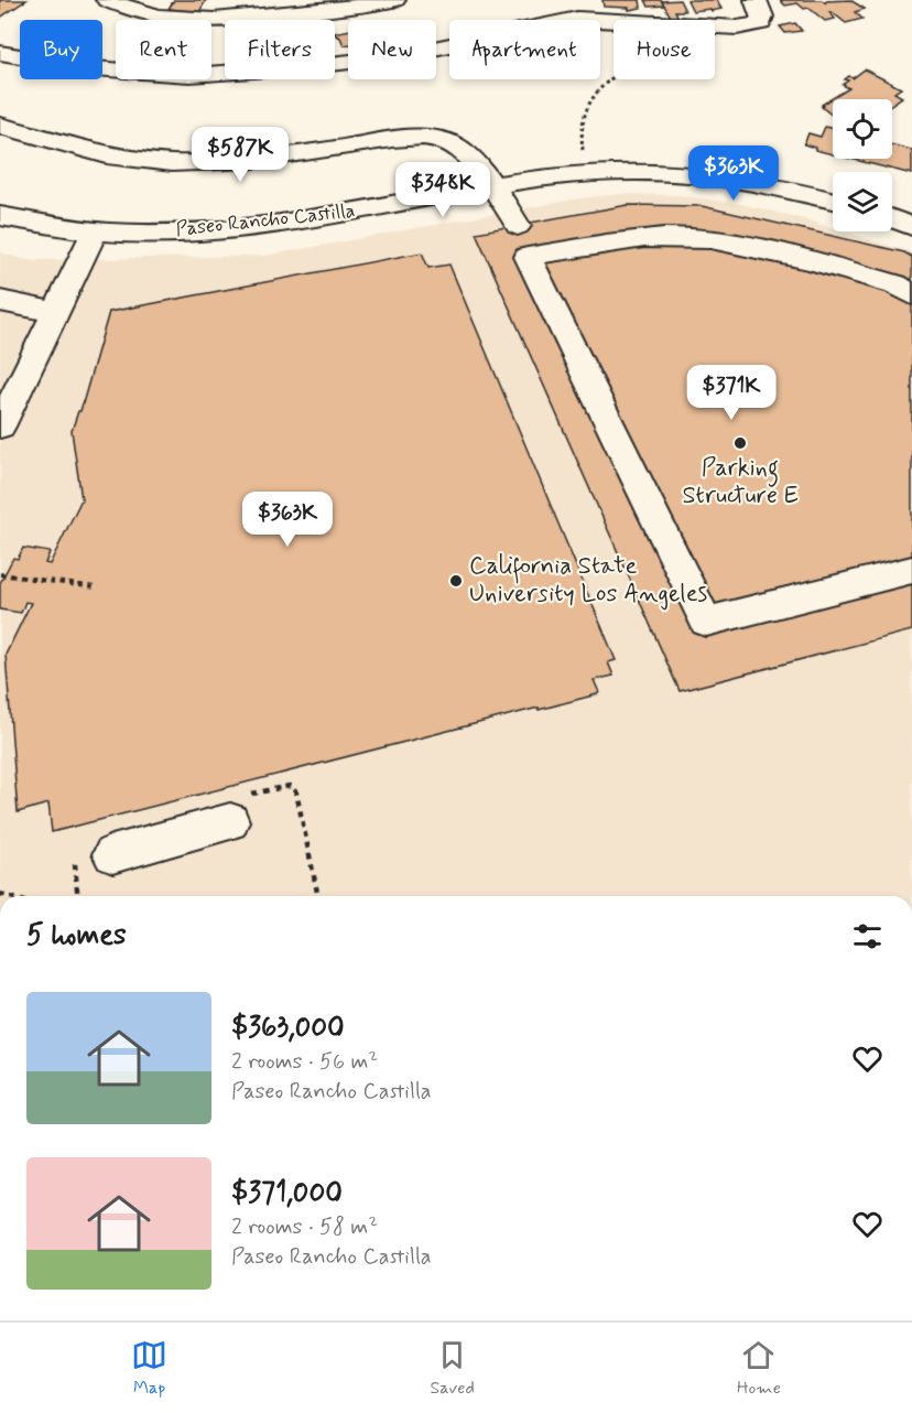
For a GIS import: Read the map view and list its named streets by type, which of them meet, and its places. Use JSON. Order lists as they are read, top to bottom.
{
  "streets": {
    "street": ["Paseo Rancho Castilla"]
  },
  "places": ["Parking Structure E", "California State University Los Angeles"],
  "page": {
    "chip": [
      "Buy",
      "Rent",
      "Filters",
      "New",
      "Apartment",
      "House"
    ],
    "price": [
      "$587K",
      "$363K",
      "$348K",
      "$371K",
      "$363K"
    ],
    "heading": "5 homes",
    "list": [
      {
        "name": "$363,000",
        "note": "2 rooms · 56 m² · Paseo Rancho Castilla"
      },
      {
        "name": "$371,000",
        "note": "2 rooms · 58 m² · Paseo Rancho Castilla"
      }
    ],
    "tabs": ["Map", "Saved", "Home"]
  }
}
